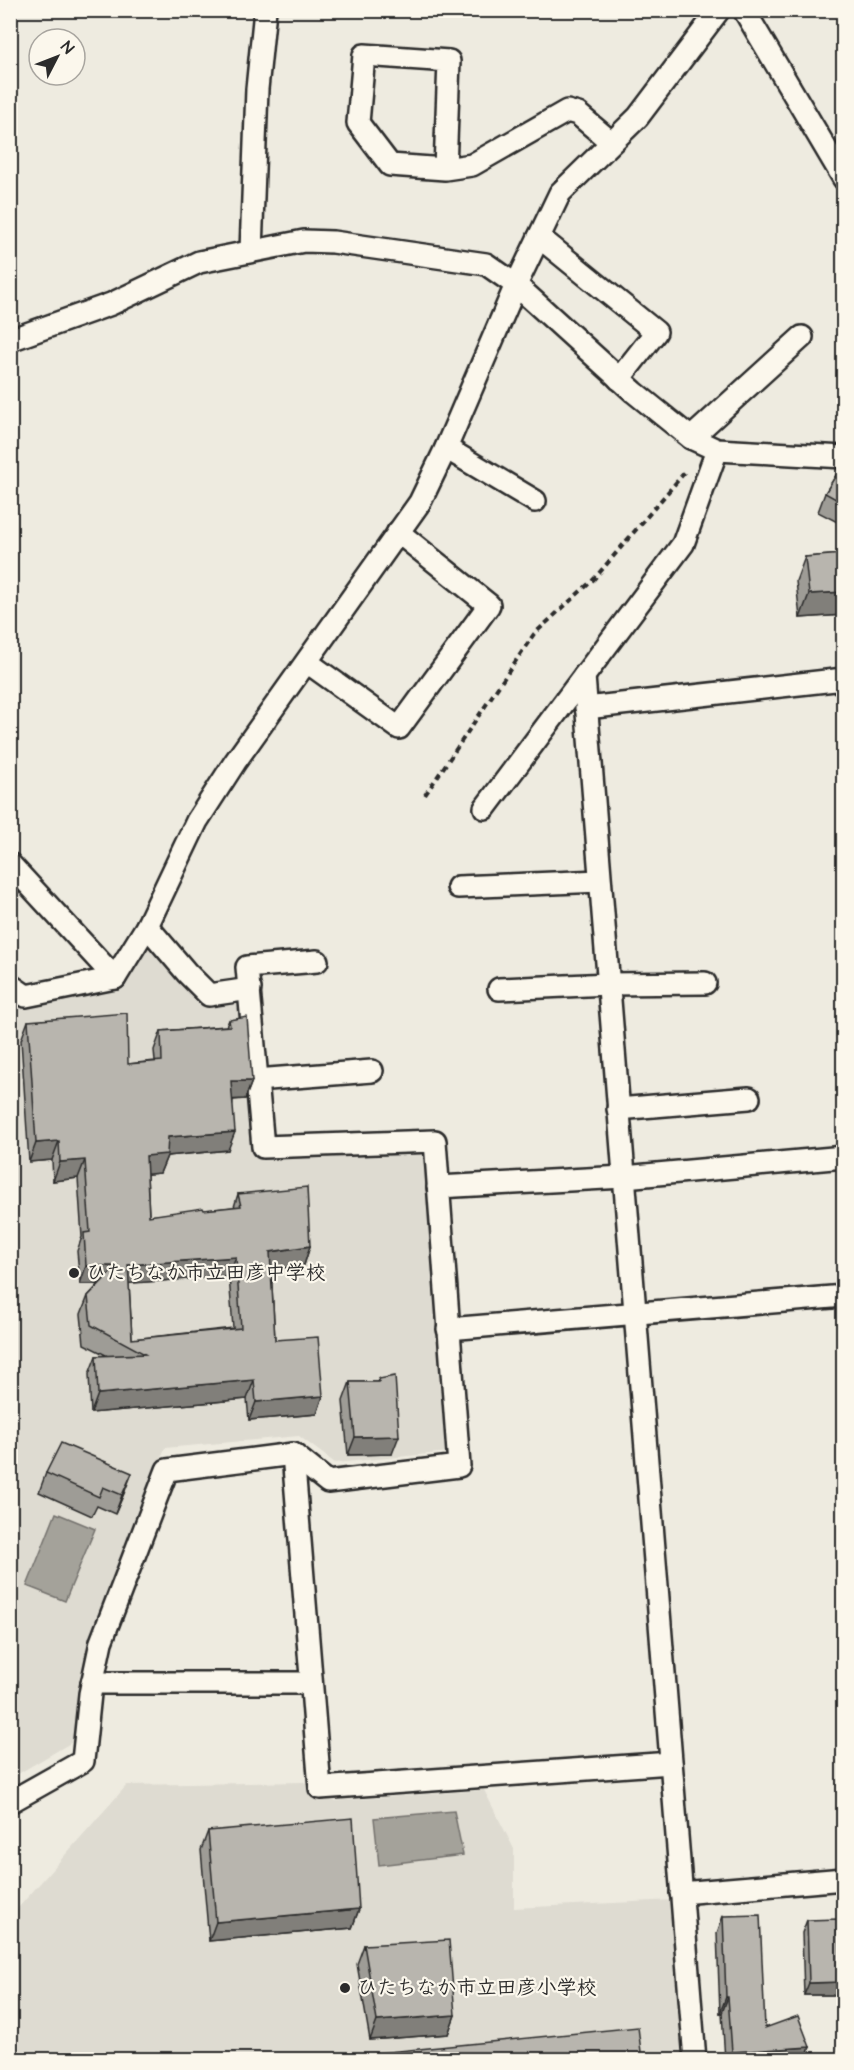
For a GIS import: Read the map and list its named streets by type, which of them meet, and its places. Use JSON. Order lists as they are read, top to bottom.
{
  "places": ["ひたちなか市立田彦中学校", "ひたちなか市立田彦小学校"],
  "north": "top right"
}
